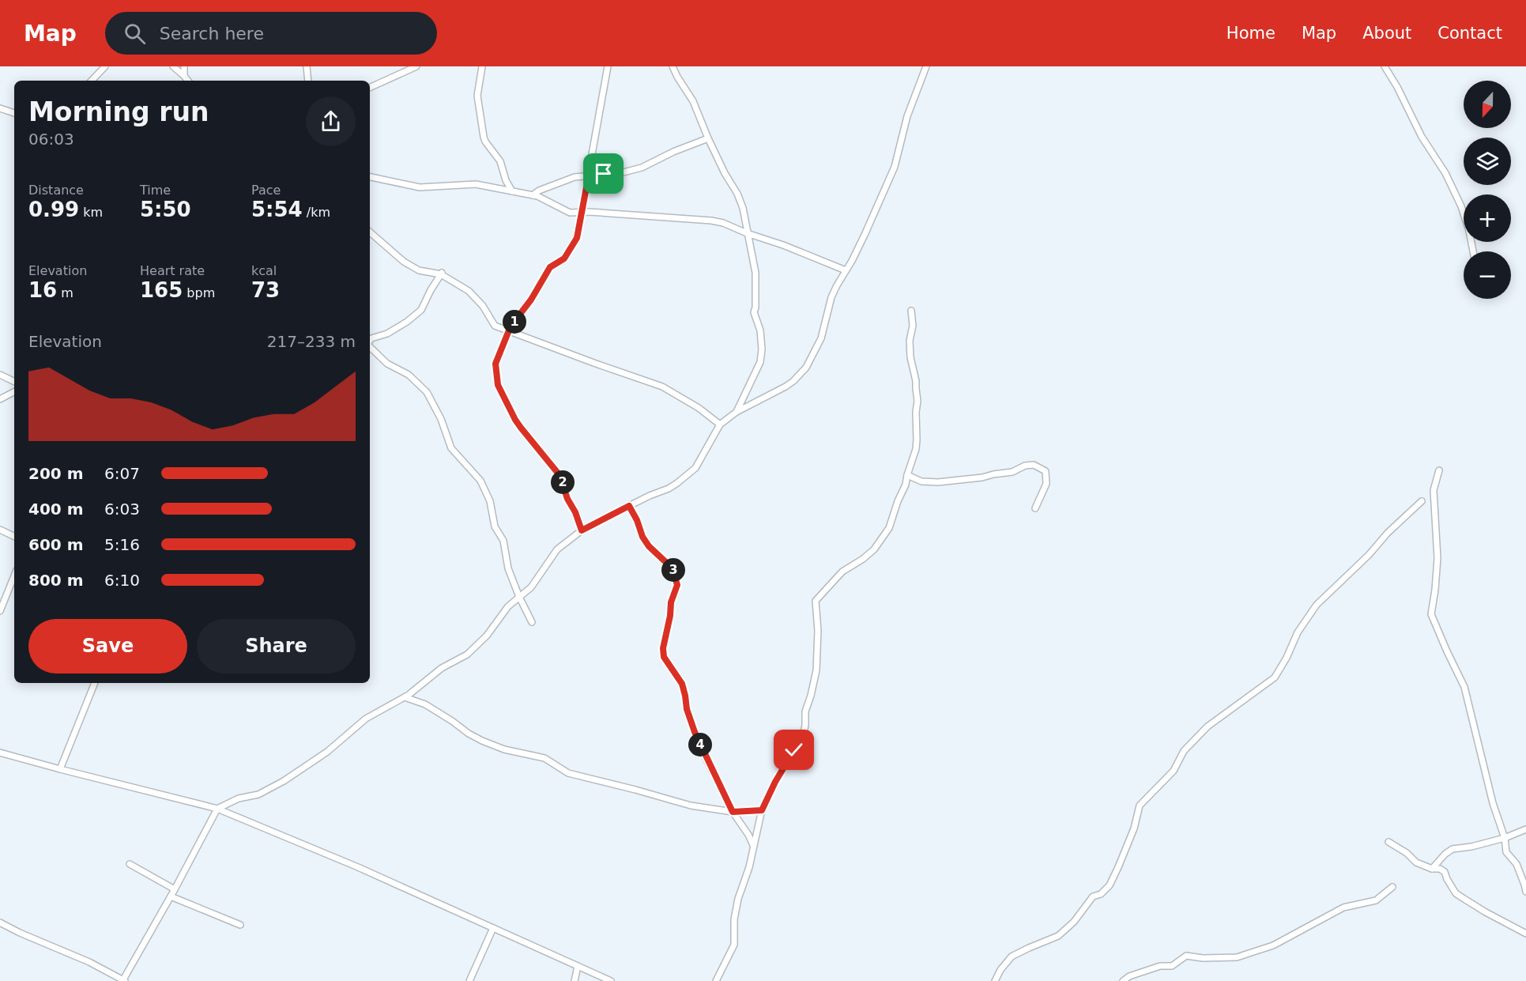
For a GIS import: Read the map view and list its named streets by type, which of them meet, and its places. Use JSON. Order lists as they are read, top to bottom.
{
  "north": "bottom",
  "page": {
    "header": "Map",
    "search": "Search here",
    "nav": [
      "Home",
      "Map",
      "About",
      "Contact"
    ],
    "map_buttons": ["+", "−"],
    "heading": ["Morning run", "06:03"],
    "stats": [
      ["Distance", "0.99 km"],
      ["Time", "5:50"],
      ["Pace", "5:54 /km"],
      ["Elevation", "16 m"],
      ["Heart rate", "165 bpm"],
      ["kcal", "73"]
    ],
    "pins": [
      "1",
      "2",
      "3",
      "4"
    ],
    "chart": ["Elevation", "217–233 m"],
    "list": [
      {
        "name": "200 m",
        "note": "6:07"
      },
      {
        "name": "400 m",
        "note": "6:03"
      },
      {
        "name": "600 m",
        "note": "5:16"
      },
      {
        "name": "800 m",
        "note": "6:10"
      }
    ],
    "buttons": ["Save", "Share"]
  }
}
